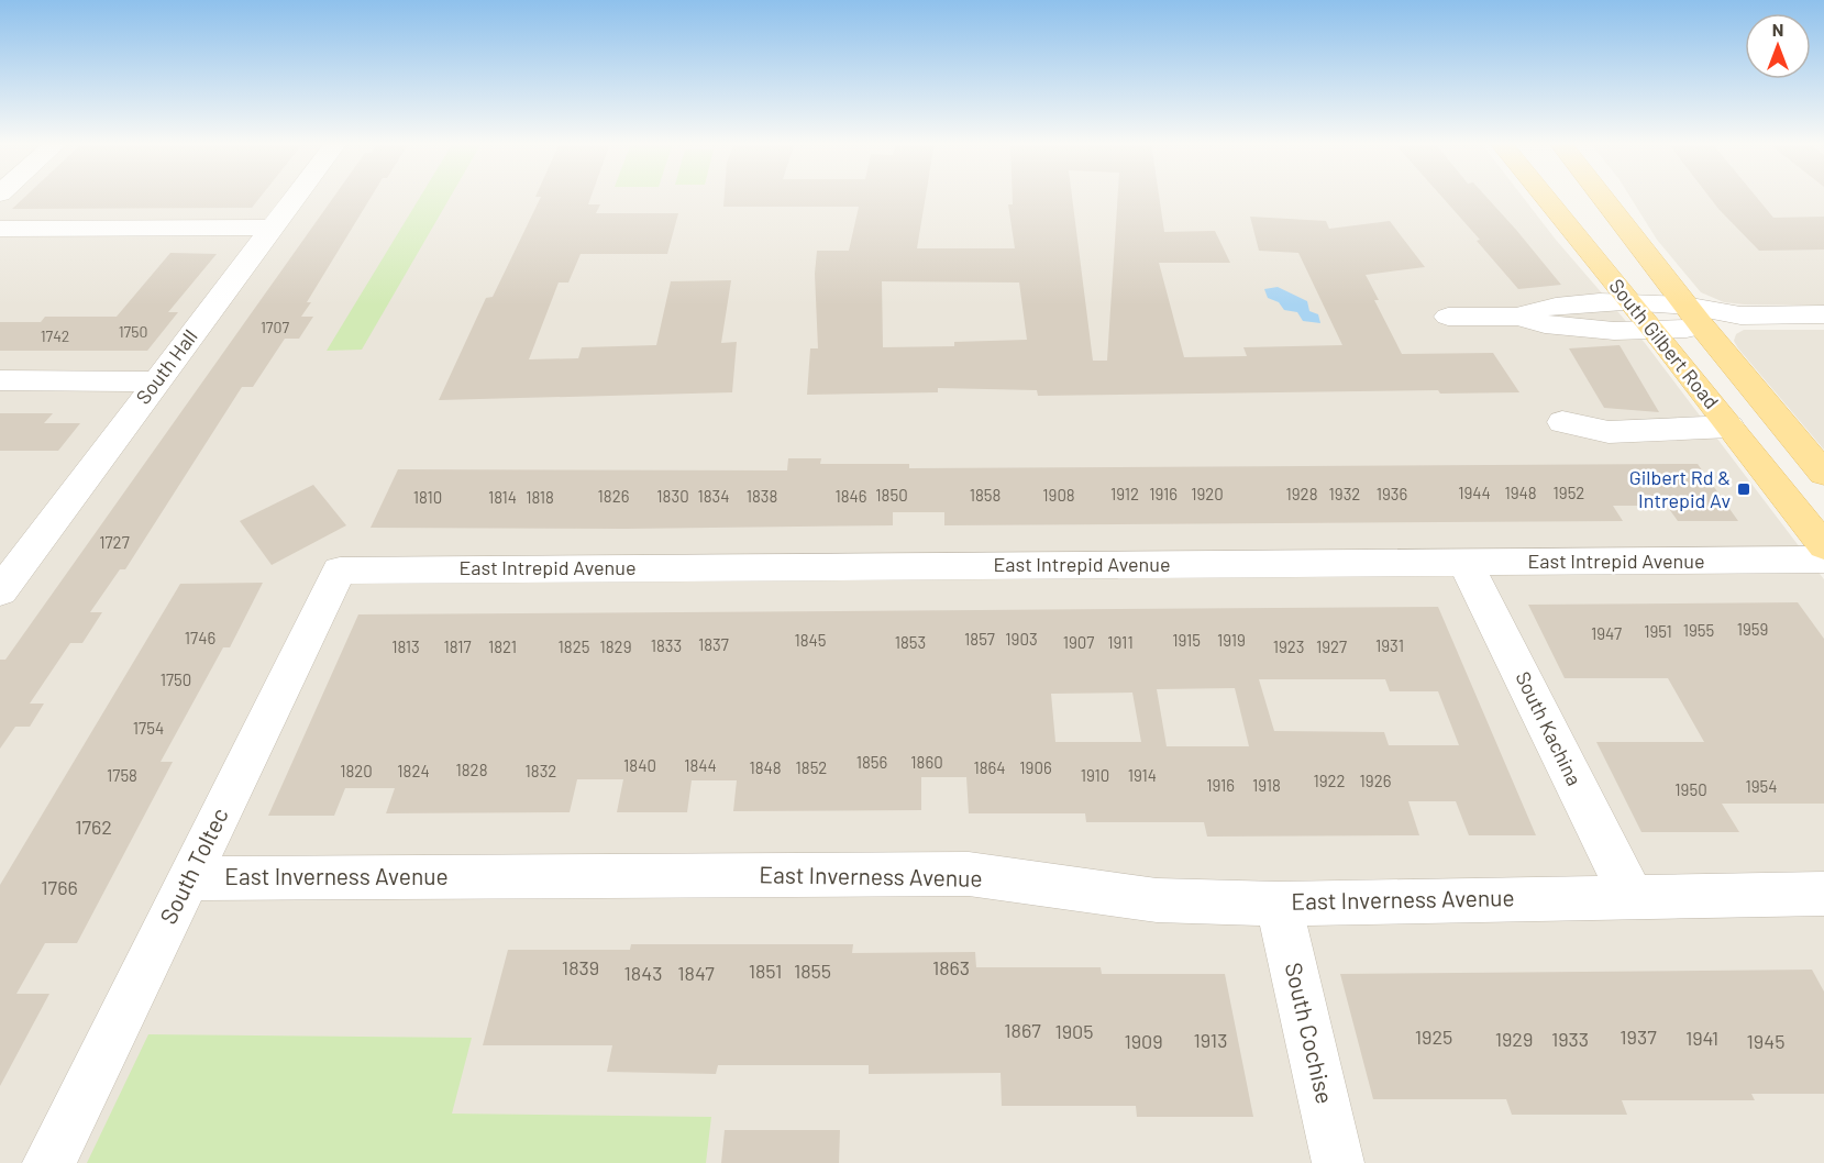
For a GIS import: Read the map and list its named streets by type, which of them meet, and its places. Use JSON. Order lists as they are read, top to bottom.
{
  "streets": {
    "main road": ["South Gilbert Road"],
    "street": [
      "South Hall",
      "East Intrepid Avenue",
      "South Kachina",
      "South Toltec",
      "East Inverness Avenue",
      "South Cochise"
    ]
  },
  "crossings": [
    ["East Intrepid Avenue", "South Kachina"],
    ["East Intrepid Avenue", "South Toltec"],
    ["South Kachina", "East Inverness Avenue"],
    ["South Toltec", "East Inverness Avenue"],
    ["East Inverness Avenue", "South Cochise"]
  ],
  "places": {
    "transit": ["Gilbert Rd & Intrepid Av"]
  },
  "house_numbers": [
    "1707",
    "1750",
    "1742",
    "1944",
    "1948",
    "1952",
    "1912",
    "1916",
    "1920",
    "1928",
    "1932",
    "1936",
    "1850",
    "1858",
    "1908",
    "1826",
    "1830",
    "1834",
    "1838",
    "1846",
    "1810",
    "1814",
    "1818",
    "1727",
    "1959",
    "1955",
    "1951",
    "1947",
    "1746",
    "1857",
    "1903",
    "1845",
    "1915",
    "1919",
    "1853",
    "1907",
    "1911",
    "1837",
    "1833",
    "1931",
    "1813",
    "1817",
    "1821",
    "1825",
    "1829",
    "1923",
    "1927",
    "1750",
    "1754",
    "1856",
    "1860",
    "1840",
    "1844",
    "1848",
    "1852",
    "1864",
    "1906",
    "1828",
    "1820",
    "1824",
    "1832",
    "1758",
    "1910",
    "1914",
    "1922",
    "1926",
    "1916",
    "1918",
    "1954",
    "1950",
    "1762",
    "1766",
    "1839",
    "1863",
    "1851",
    "1855",
    "1843",
    "1847",
    "1867",
    "1905",
    "1925",
    "1937",
    "1941",
    "1929",
    "1933",
    "1913",
    "1909",
    "1945"
  ],
  "north": "top"
}
